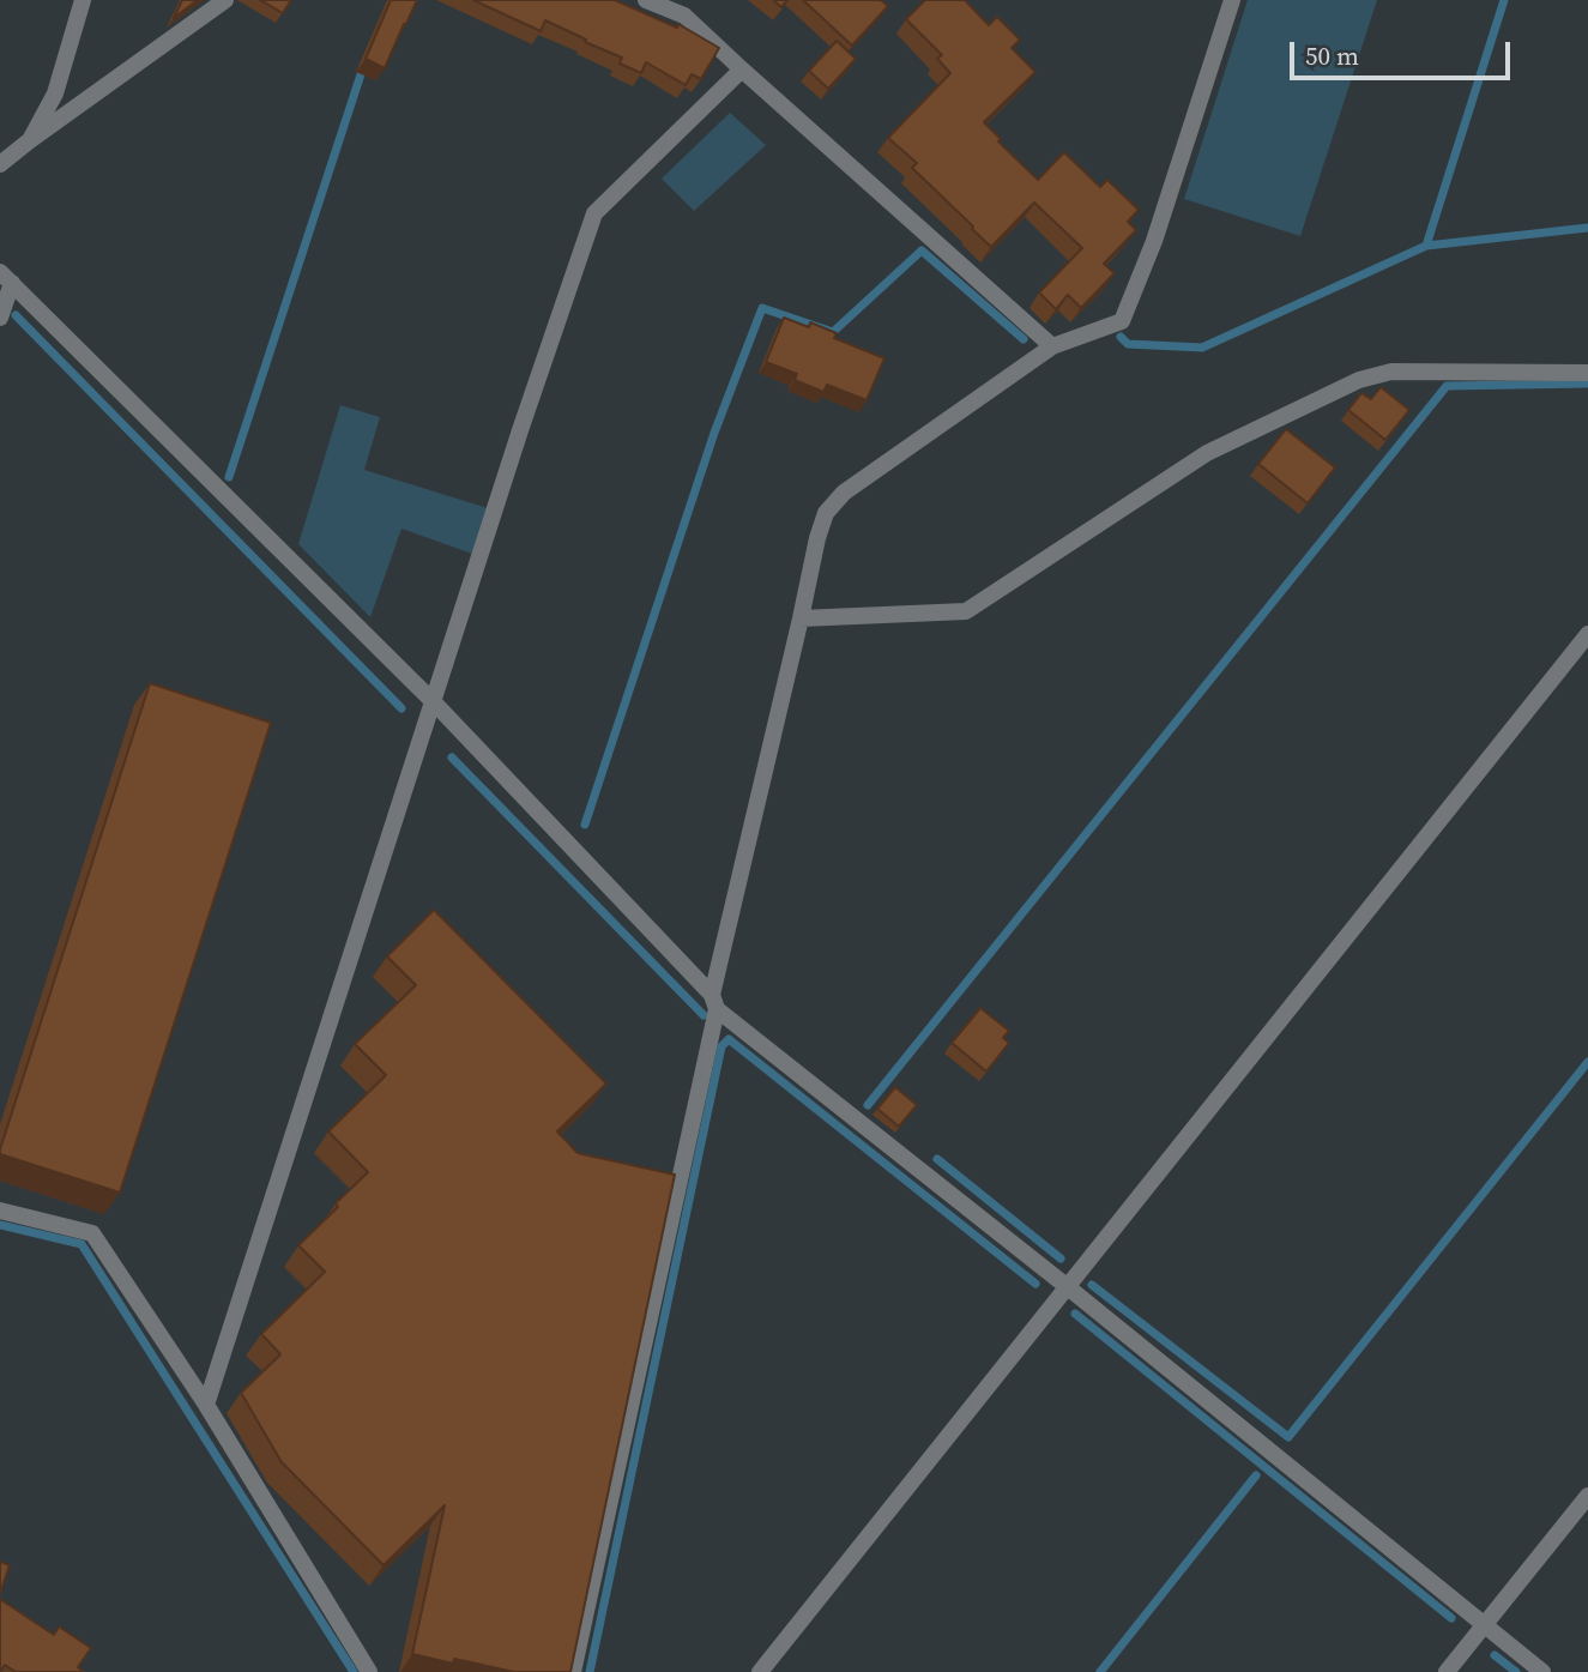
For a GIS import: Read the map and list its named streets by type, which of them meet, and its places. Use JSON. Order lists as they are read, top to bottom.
{
  "scale_bar": "50 m"
}
